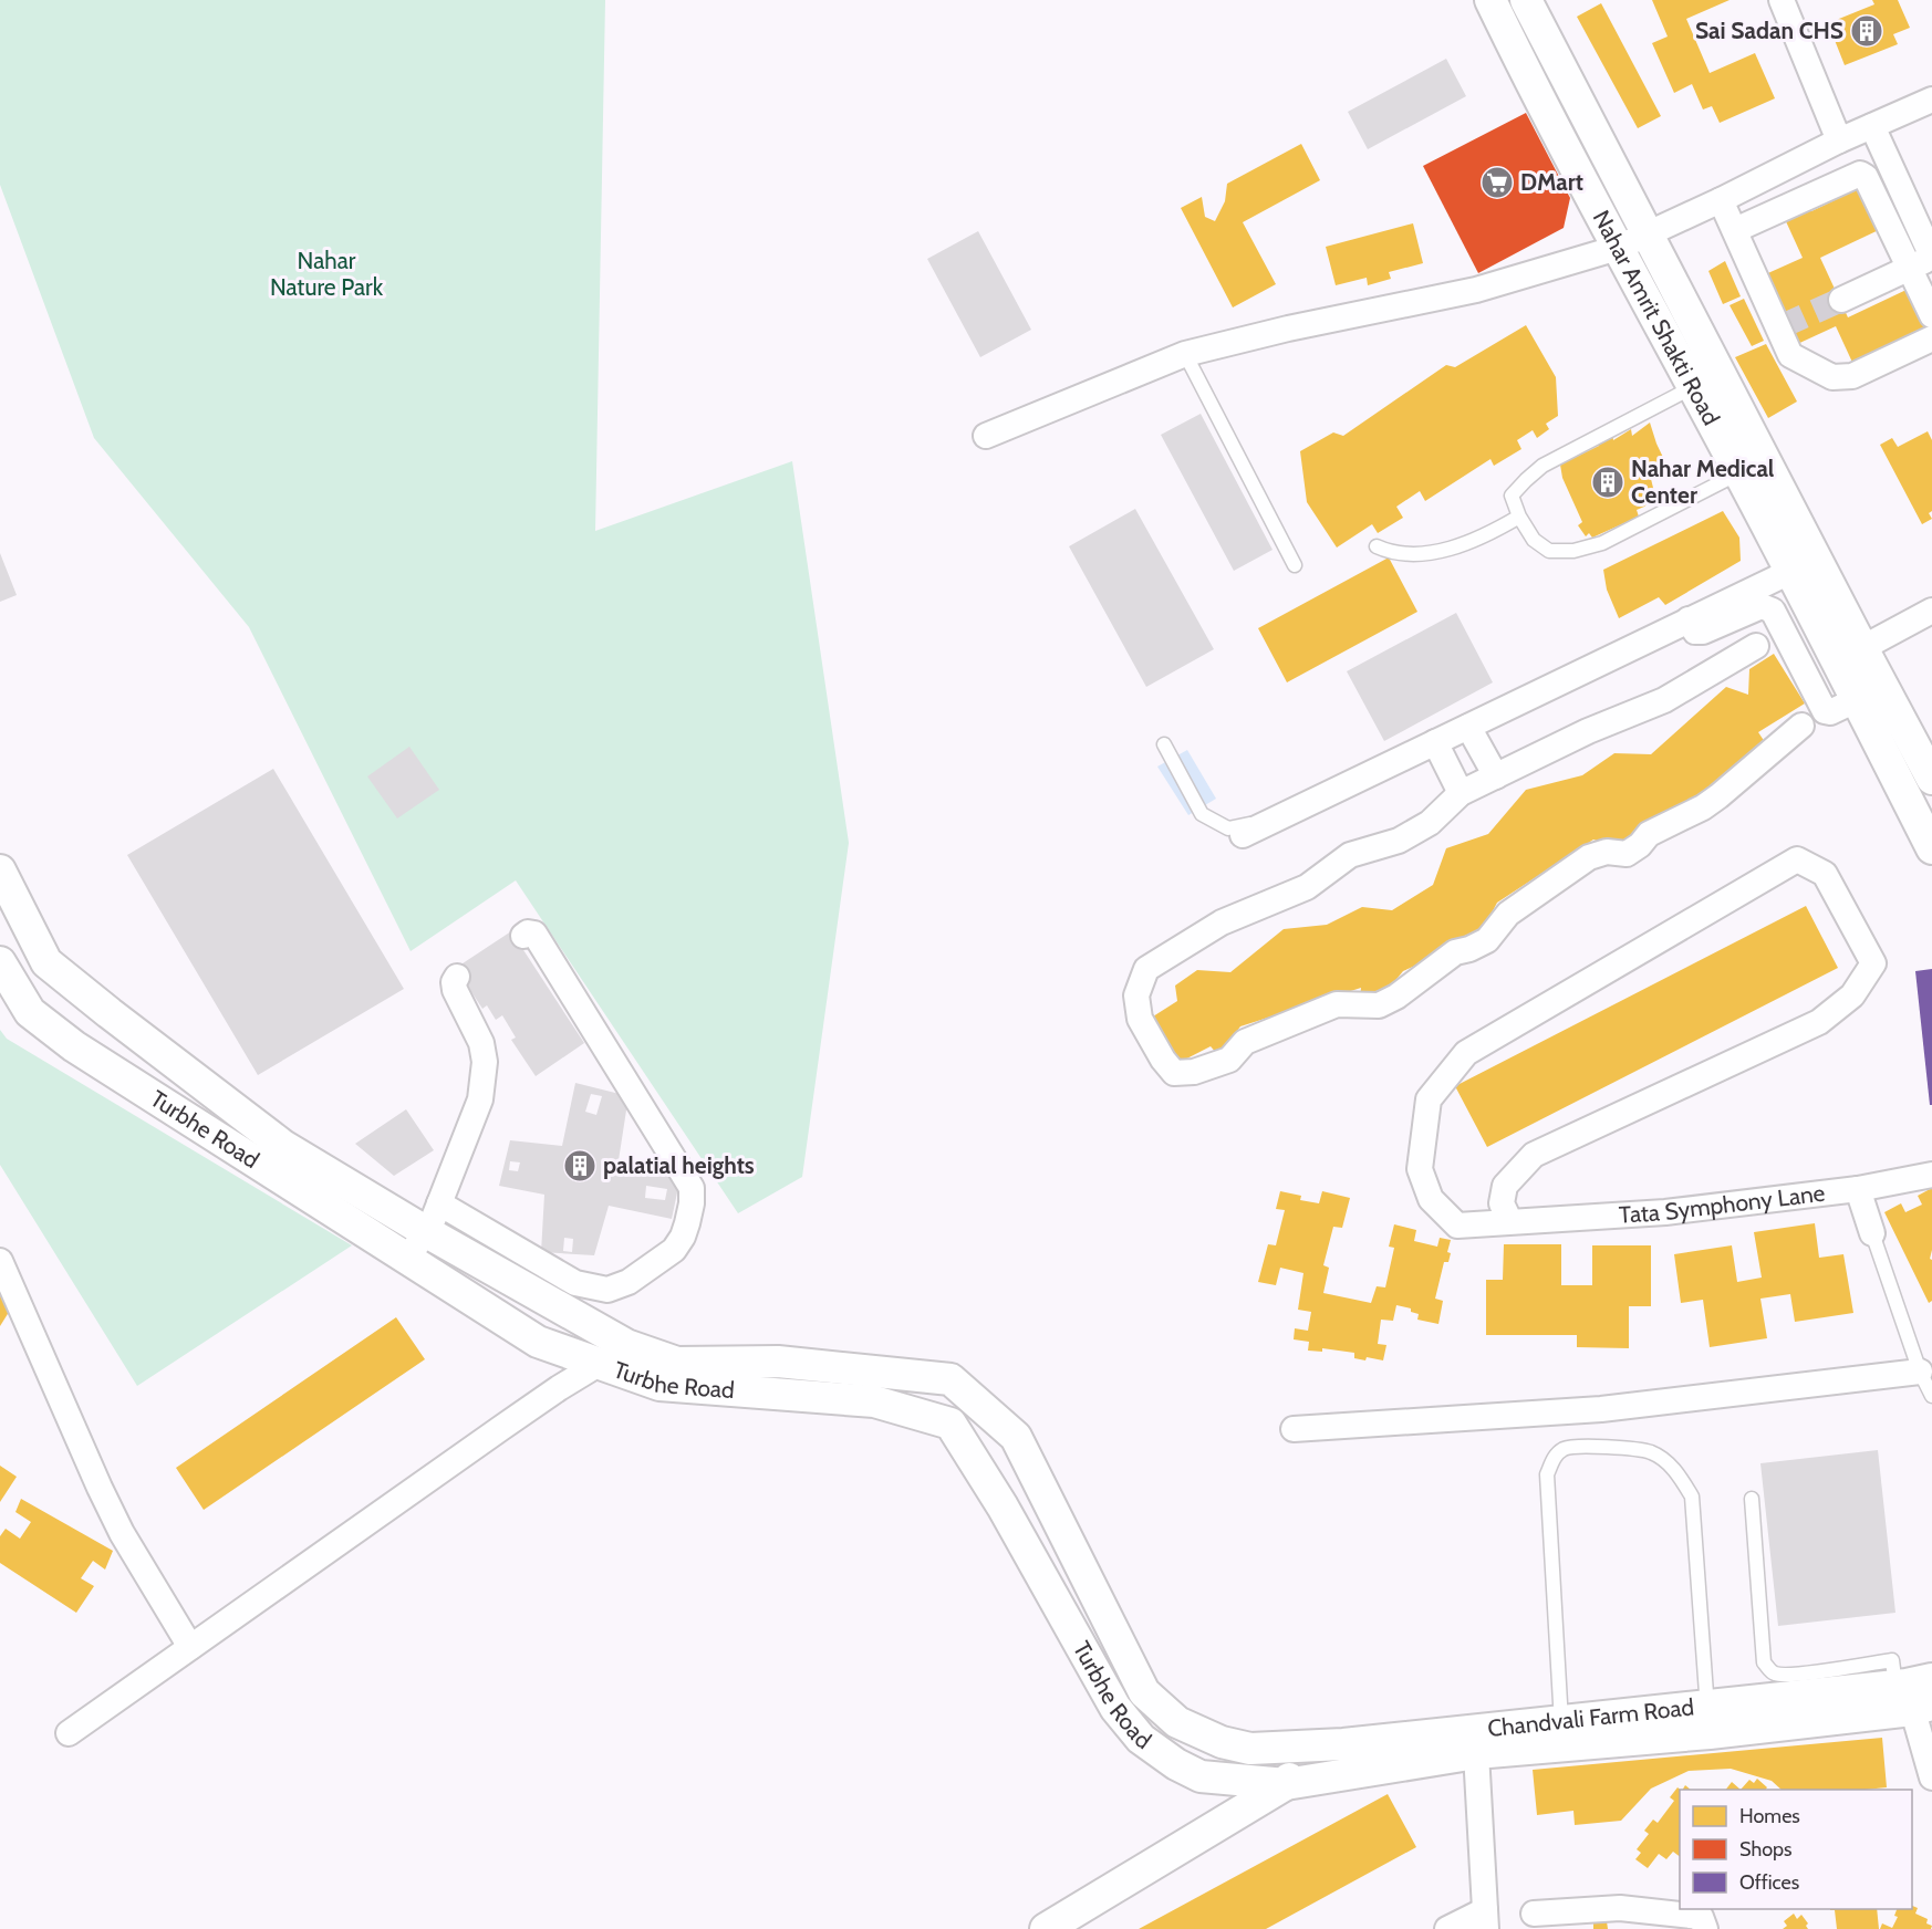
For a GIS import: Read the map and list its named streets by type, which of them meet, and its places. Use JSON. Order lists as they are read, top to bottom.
{
  "streets": {
    "street": [
      "Nahar Amrit Shakti Road",
      "Turbhe Road",
      "Tata Symphony Lane",
      "Chandvali Farm Road"
    ]
  },
  "crossings": [
    ["Turbhe Road", "Chandvali Farm Road"]
  ],
  "parks": ["Nahar Nature Park"],
  "places": {
    "building": ["Sai Sadan CHS", "Nahar Medical Center", "palatial heights"],
    "supermarket": ["DMart"]
  },
  "legend": ["Homes", "Shops", "Offices"]
}
